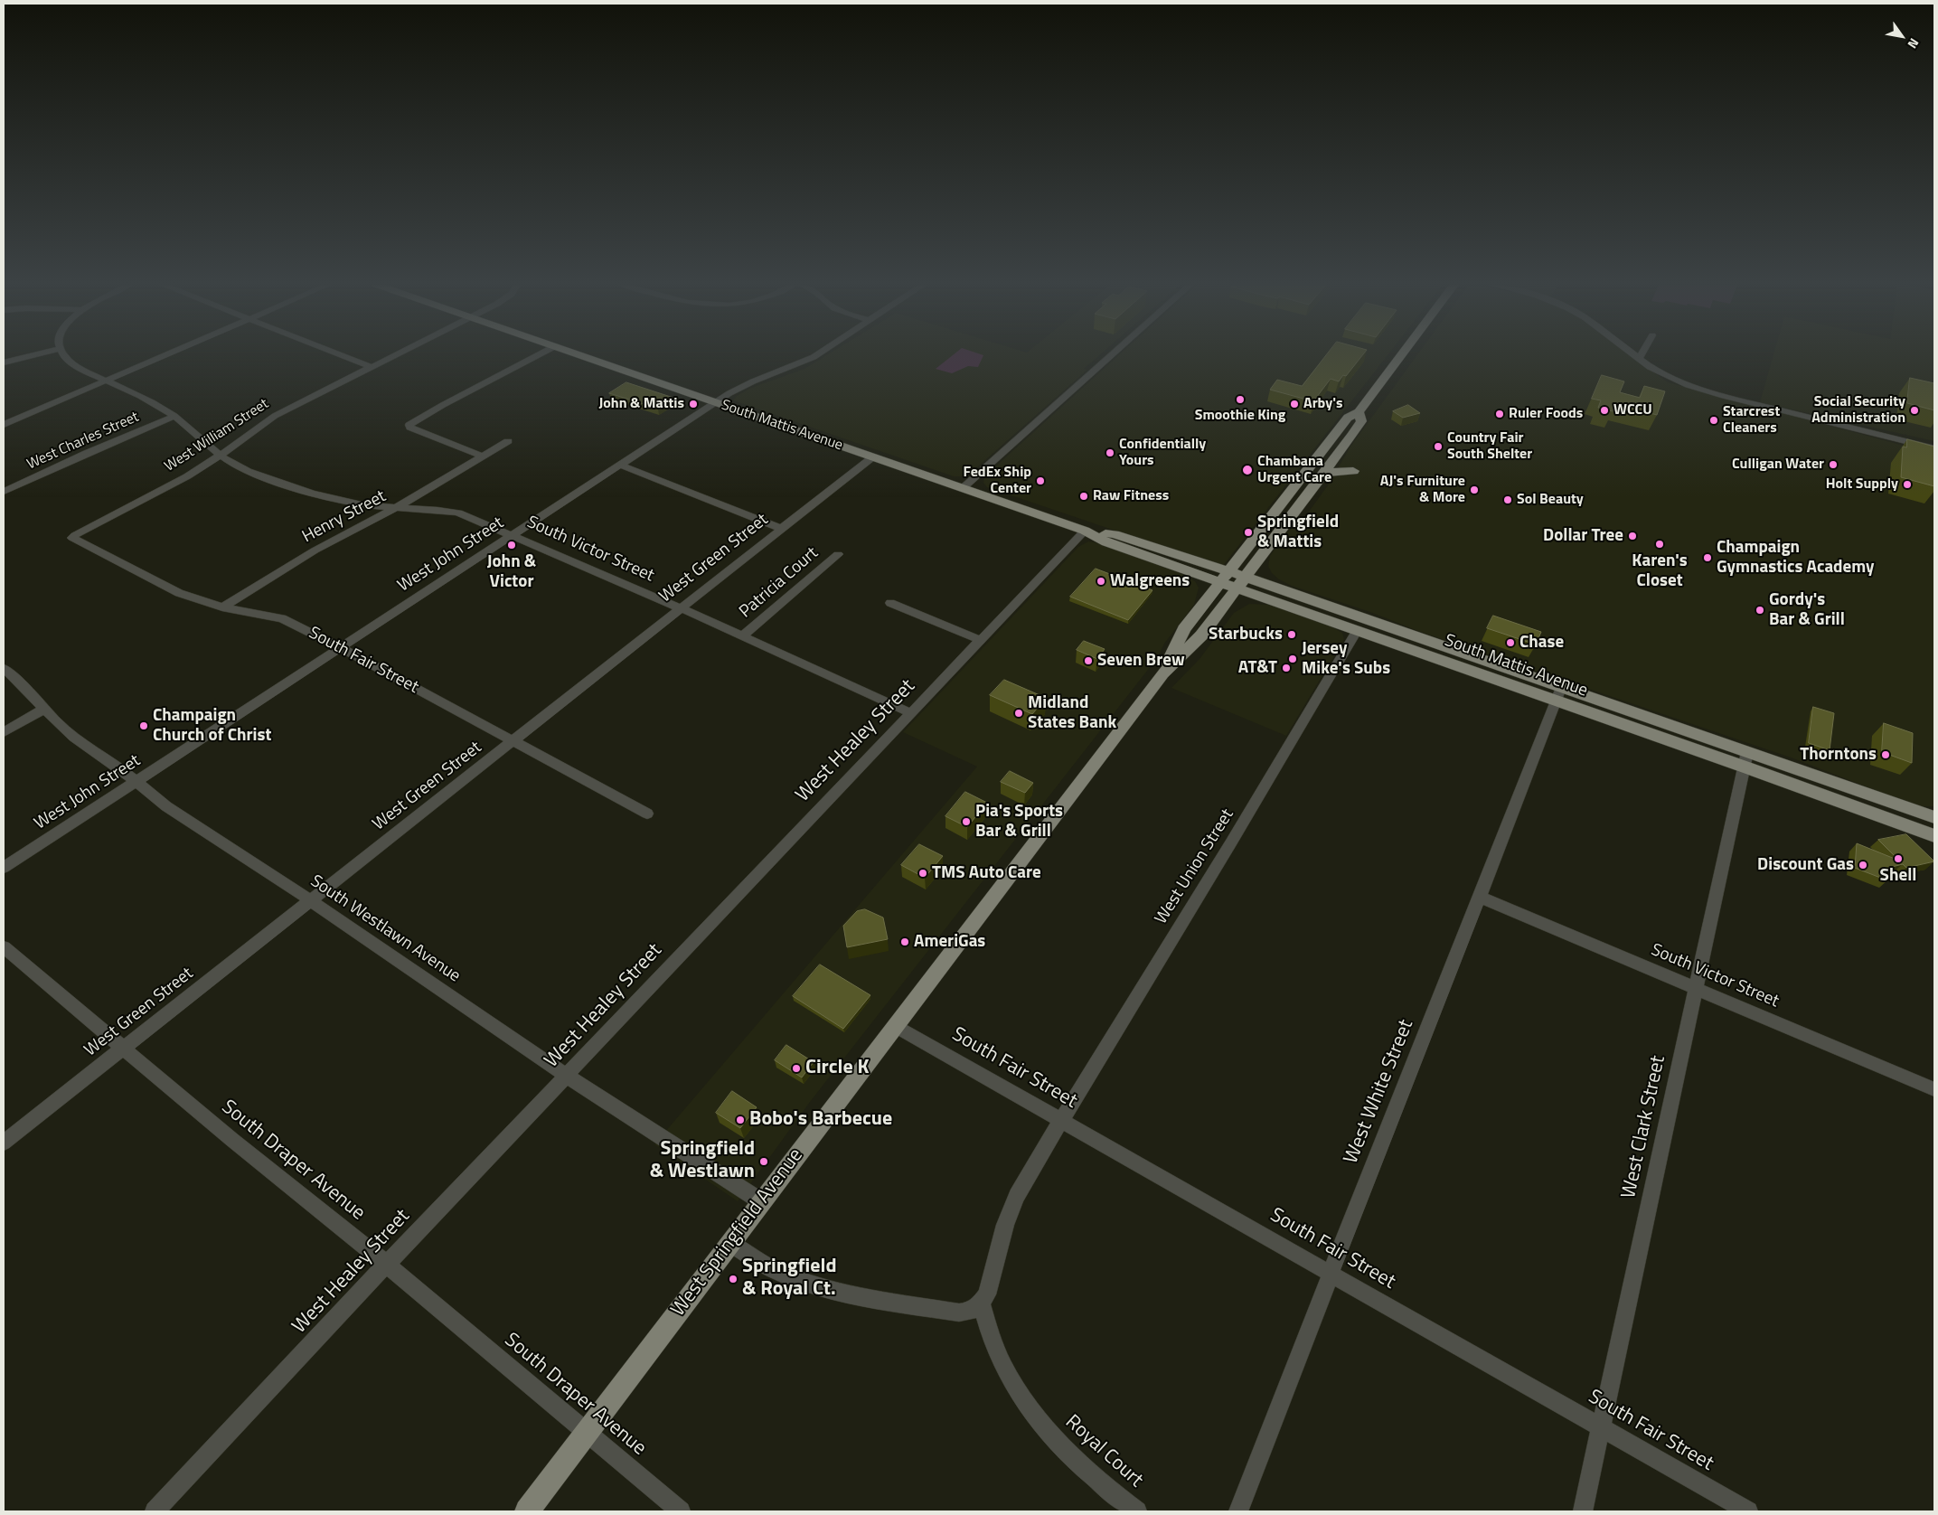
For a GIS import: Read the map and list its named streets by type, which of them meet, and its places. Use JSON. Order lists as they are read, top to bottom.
{
  "streets": {
    "main road": ["South Mattis Avenue", "West Springfield Avenue"],
    "street": [
      "West William Street",
      "West Charles Street",
      "Henry Street",
      "South Victor Street",
      "West John Street",
      "West Green Street",
      "Patricia Court",
      "South Fair Street",
      "West Healey Street",
      "West Union Street",
      "South Westlawn Avenue",
      "West White Street",
      "West Clark Street",
      "South Draper Avenue",
      "Royal Court"
    ]
  },
  "crossings": [
    ["South Mattis Avenue", "West John Street"],
    ["South Mattis Avenue", "West Green Street"],
    ["South Mattis Avenue", "West Healey Street"],
    ["South Mattis Avenue", "West Union Street"],
    ["South Mattis Avenue", "West White Street"],
    ["South Mattis Avenue", "West Clark Street"],
    ["South Mattis Avenue", "West Springfield Avenue"],
    ["West William Street", "South Victor Street"],
    ["West William Street", "South Fair Street"],
    ["West Charles Street", "South Victor Street"],
    ["Henry Street", "South Victor Street"],
    ["Henry Street", "South Fair Street"],
    ["South Victor Street", "West John Street"],
    ["South Victor Street", "West Green Street"],
    ["South Victor Street", "Patricia Court"],
    ["South Victor Street", "West Healey Street"],
    ["South Victor Street", "West White Street"],
    ["South Victor Street", "West Clark Street"],
    ["West John Street", "South Fair Street"],
    ["West John Street", "South Westlawn Avenue"],
    ["West Green Street", "South Fair Street"],
    ["West Green Street", "South Westlawn Avenue"],
    ["West Green Street", "South Draper Avenue"],
    ["South Fair Street", "West Union Street"],
    ["South Fair Street", "West White Street"],
    ["South Fair Street", "West Clark Street"],
    ["South Fair Street", "West Springfield Avenue"],
    ["West Healey Street", "South Westlawn Avenue"],
    ["West Healey Street", "South Draper Avenue"],
    ["South Westlawn Avenue", "West Springfield Avenue"],
    ["South Draper Avenue", "West Springfield Avenue"]
  ],
  "places": [
    "Smoothie King",
    "John & Mattis",
    "Arby's",
    "WCCU",
    "Social Security Administration",
    "Ruler Foods",
    "Starcrest Cleaners",
    "Country Fair South Shelter",
    "Confidentially Yours",
    "Culligan Water",
    "Chambana Urgent Care",
    "FedEx Ship Center",
    "Holt Supply",
    "AJ's Furniture & More",
    "Raw Fitness",
    "Sol Beauty",
    "Springfield & Mattis",
    "Dollar Tree",
    "Karen's Closet",
    "John & Victor",
    "Champaign Gymnastics Academy",
    "Walgreens",
    "Gordy's Bar & Grill",
    "Starbucks",
    "Chase",
    "Jersey Mike's Subs",
    "Seven Brew",
    "AT&T",
    "Midland States Bank",
    "Champaign Church of Christ",
    "Thorntons",
    "Pia's Sports Bar & Grill",
    "Shell",
    "Discount Gas",
    "TMS Auto Care",
    "AmeriGas",
    "Circle K",
    "Bobo's Barbecue",
    "Springfield & Westlawn",
    "Springfield & Royal Ct."
  ],
  "north": "bottom right"
}
